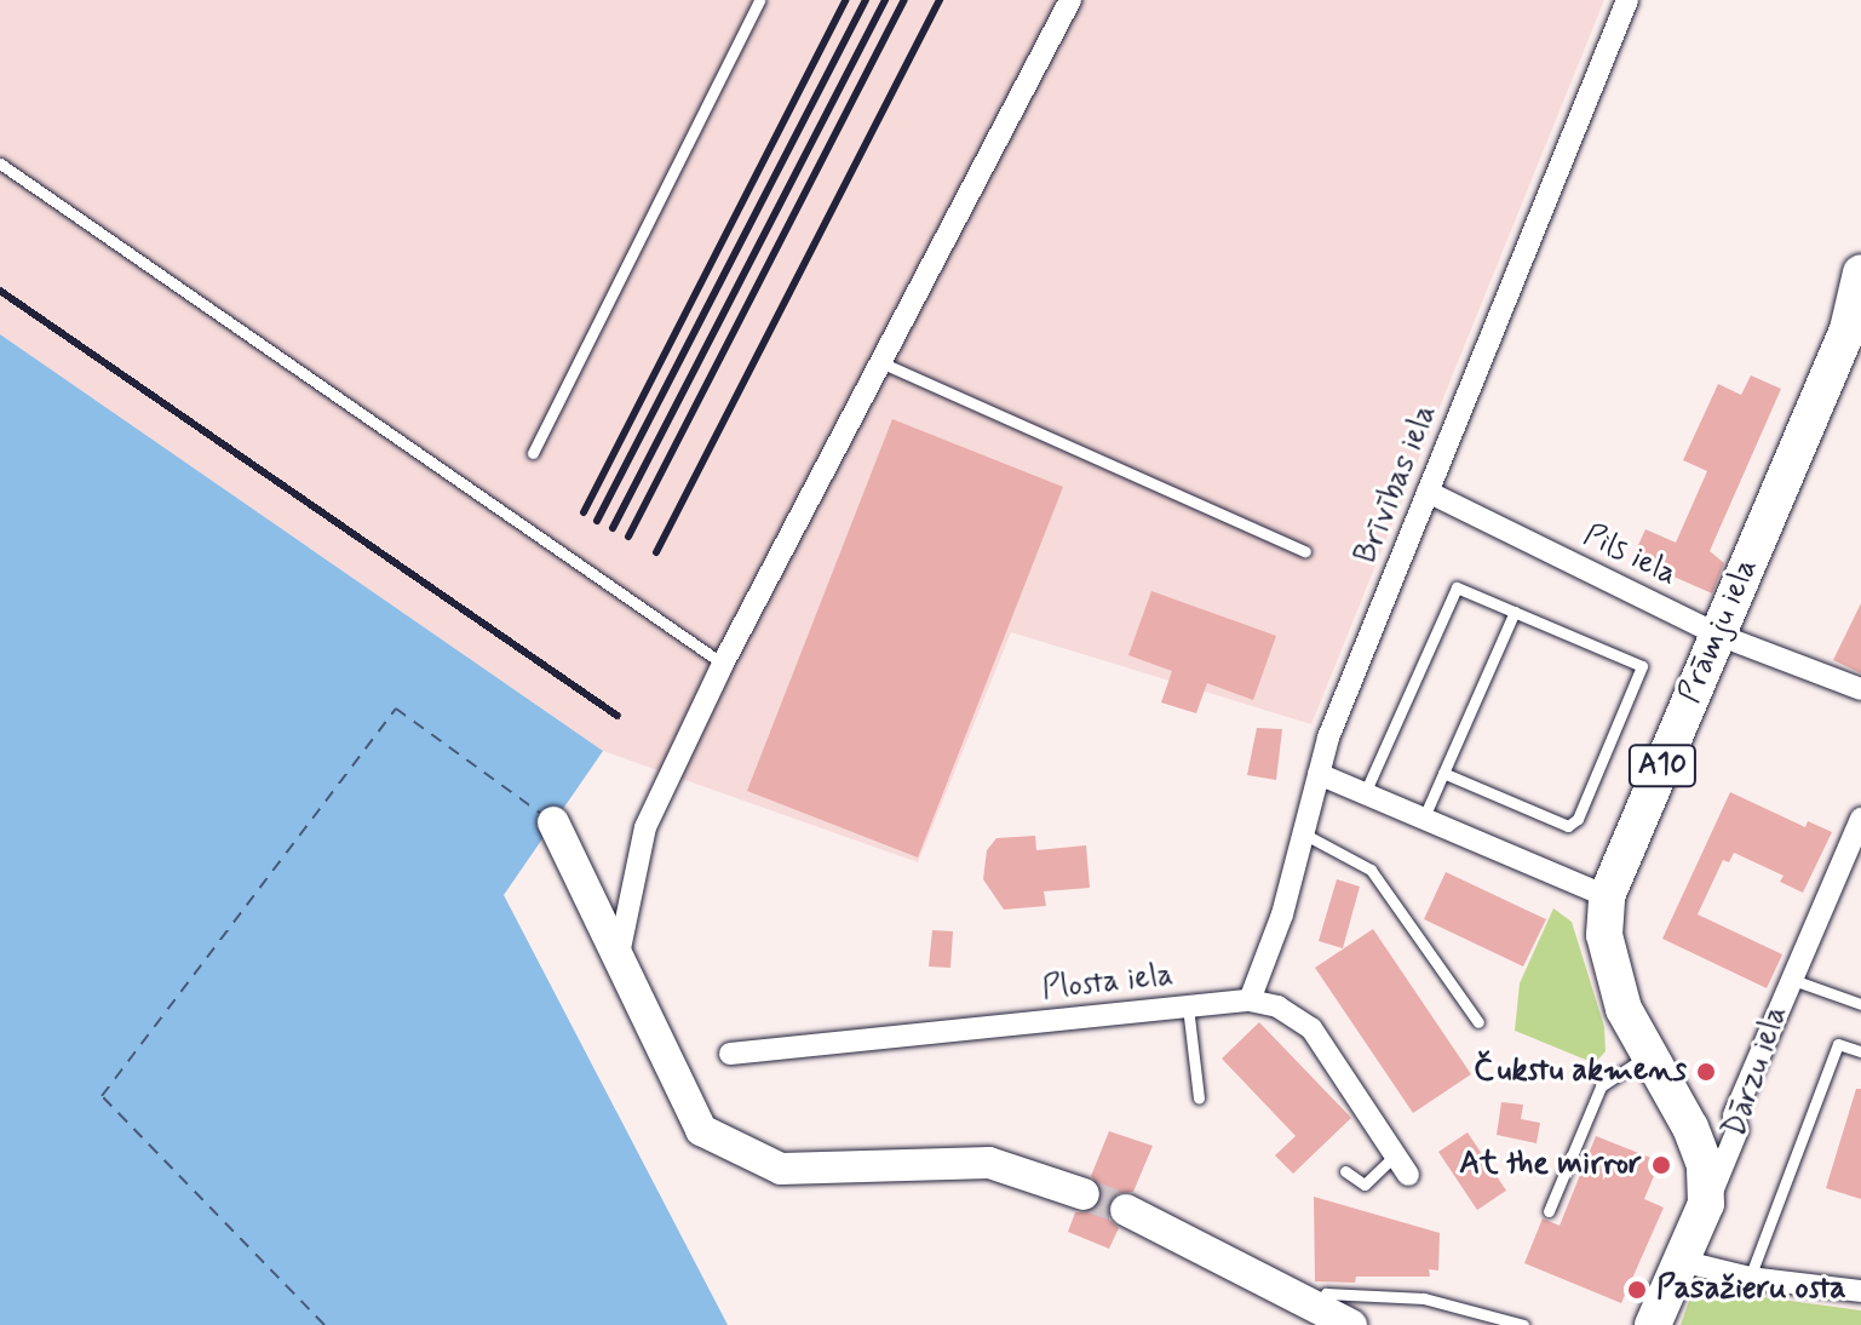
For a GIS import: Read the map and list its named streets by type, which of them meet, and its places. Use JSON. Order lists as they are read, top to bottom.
{
  "streets": {
    "main road": ["Prāmju iela", "A10", "Dārzu iela"],
    "street": ["Brīvības iela", "Pils iela", "Plosta iela"]
  },
  "crossings": [
    ["Brīvības iela", "Pils iela"],
    ["Brīvības iela", "Plosta iela"],
    ["Pils iela", "Prāmju iela"],
    ["Prāmju iela", "Dārzu iela"]
  ],
  "places": ["Čukstu akmens", "At the mirror", "Pasažieru osta"]
}
